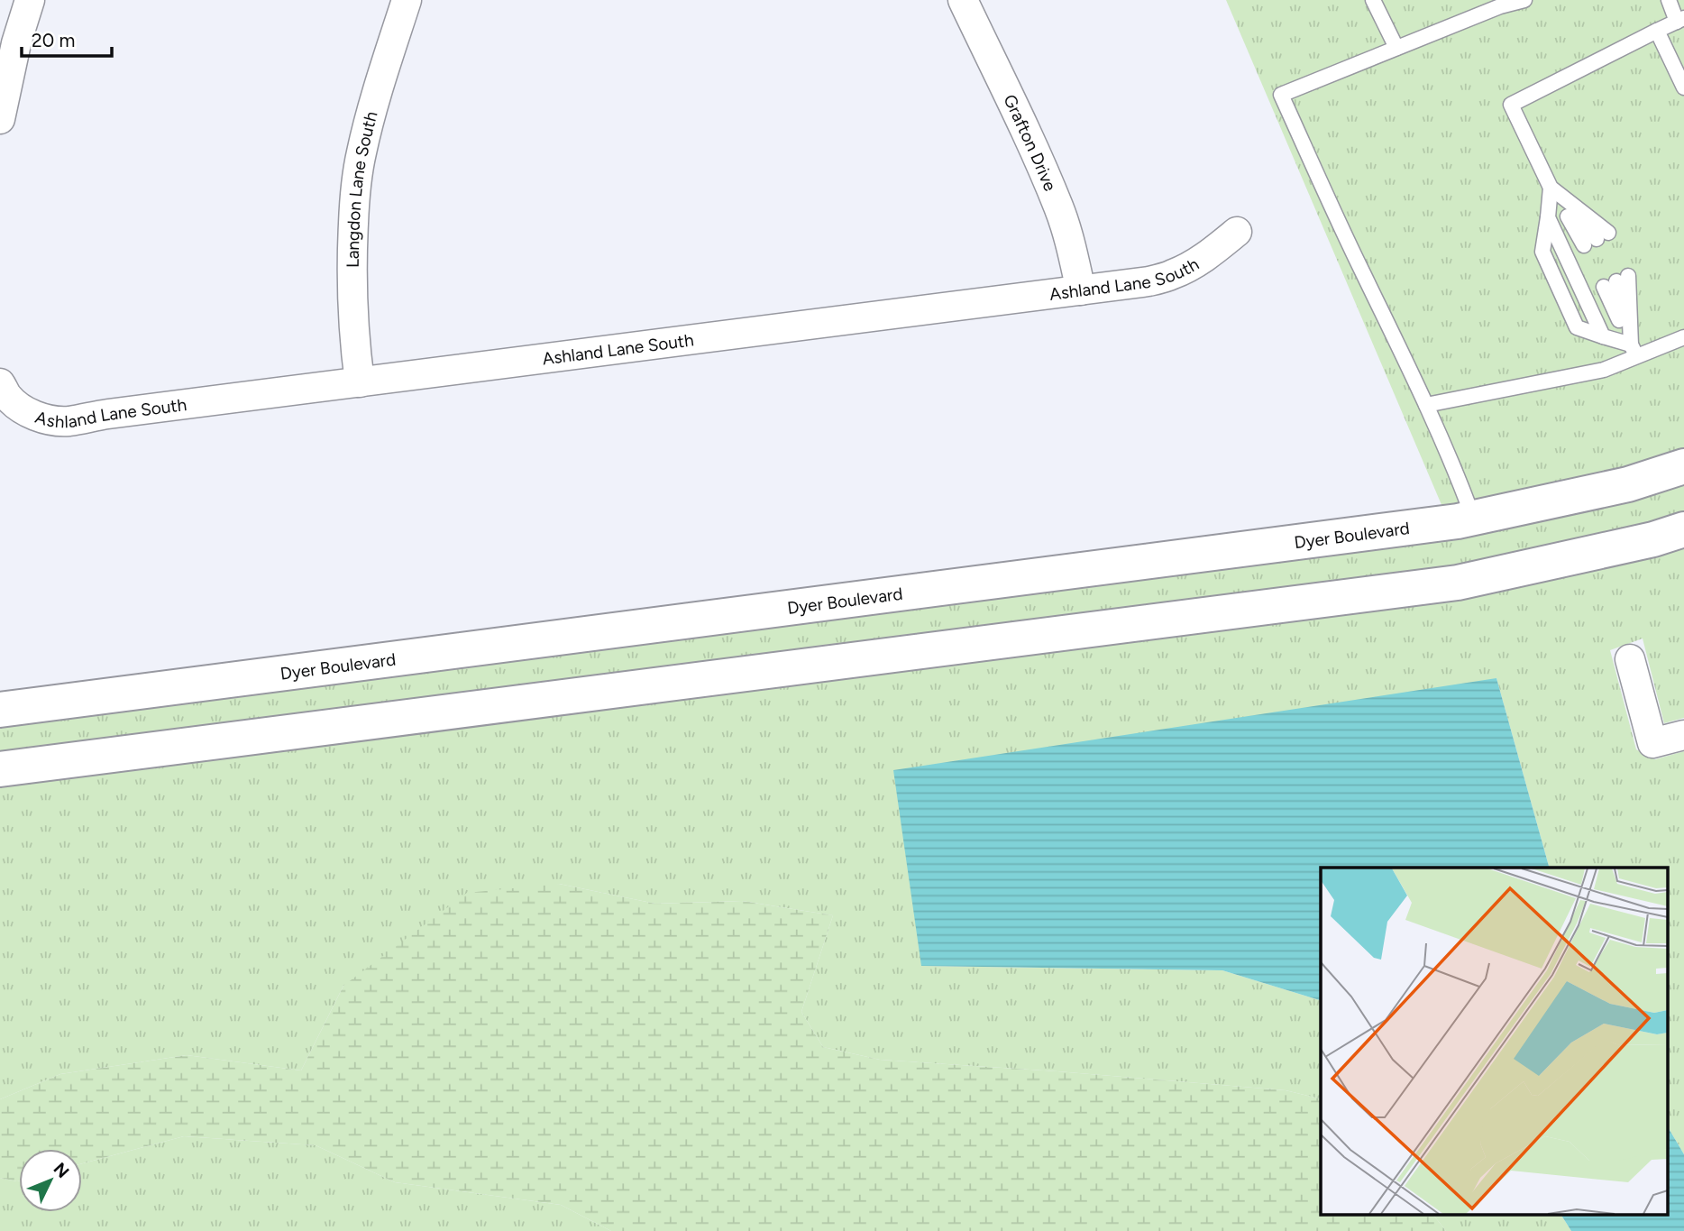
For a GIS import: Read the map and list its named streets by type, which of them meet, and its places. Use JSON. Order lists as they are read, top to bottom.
{
  "streets": {
    "main road": ["Dyer Boulevard"],
    "street": ["Grafton Drive", "Langdon Lane South", "Ashland Lane South"]
  },
  "crossings": [
    ["Grafton Drive", "Ashland Lane South"],
    ["Langdon Lane South", "Ashland Lane South"]
  ],
  "scale_bar": "20 m",
  "north": "top right"
}
